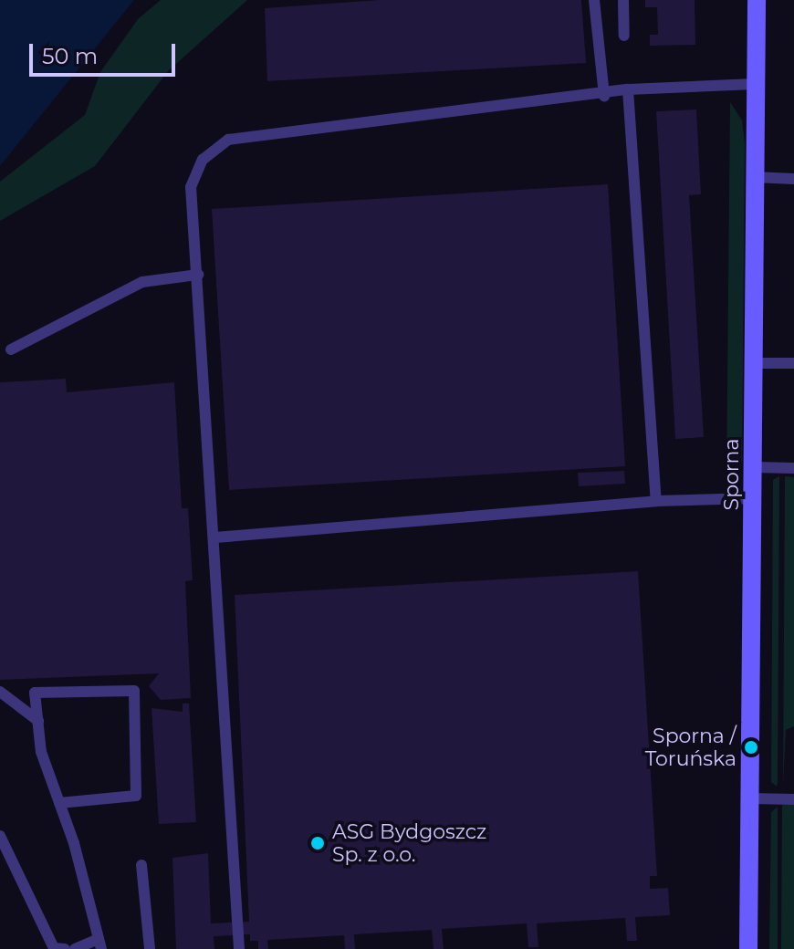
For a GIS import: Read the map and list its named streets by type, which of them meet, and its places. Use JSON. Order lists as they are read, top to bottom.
{
  "streets": {
    "street": ["Sporna"]
  },
  "places": ["Sporna / Toruńska", "ASG Bydgoszcz Sp. z o.o."],
  "scale_bar": "50 m"
}
